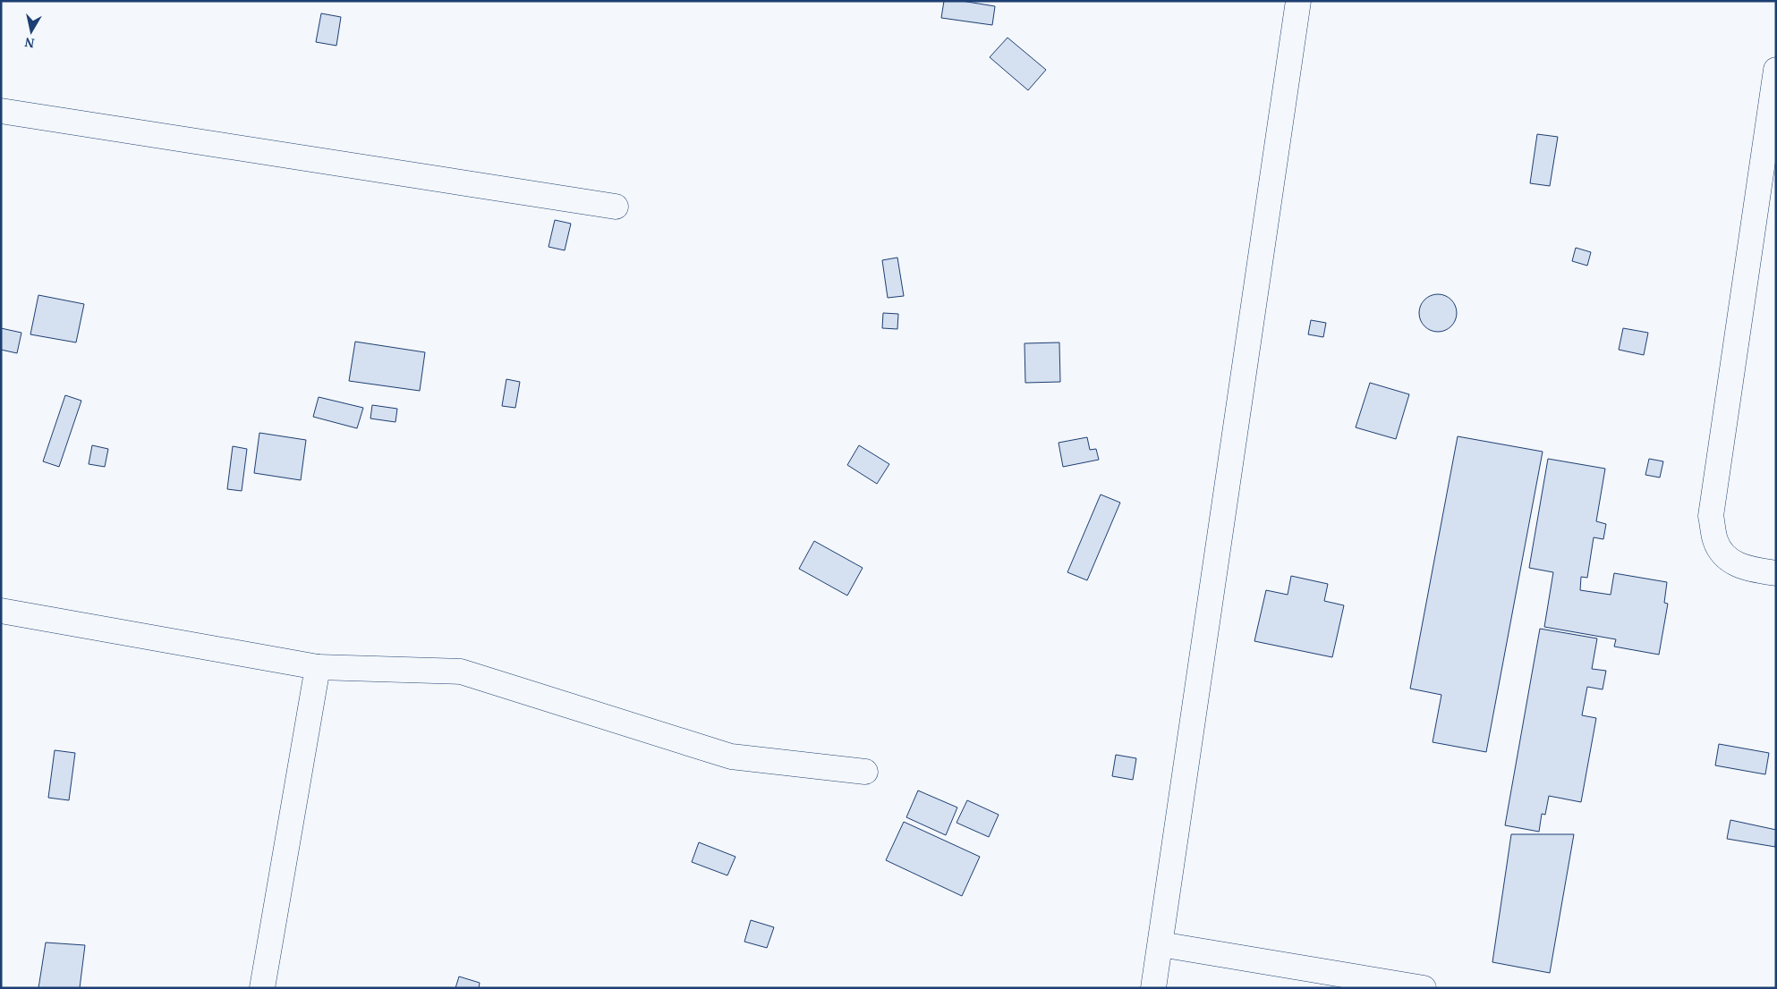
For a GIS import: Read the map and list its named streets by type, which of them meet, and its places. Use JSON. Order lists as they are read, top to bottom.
{
  "north": "bottom"
}
